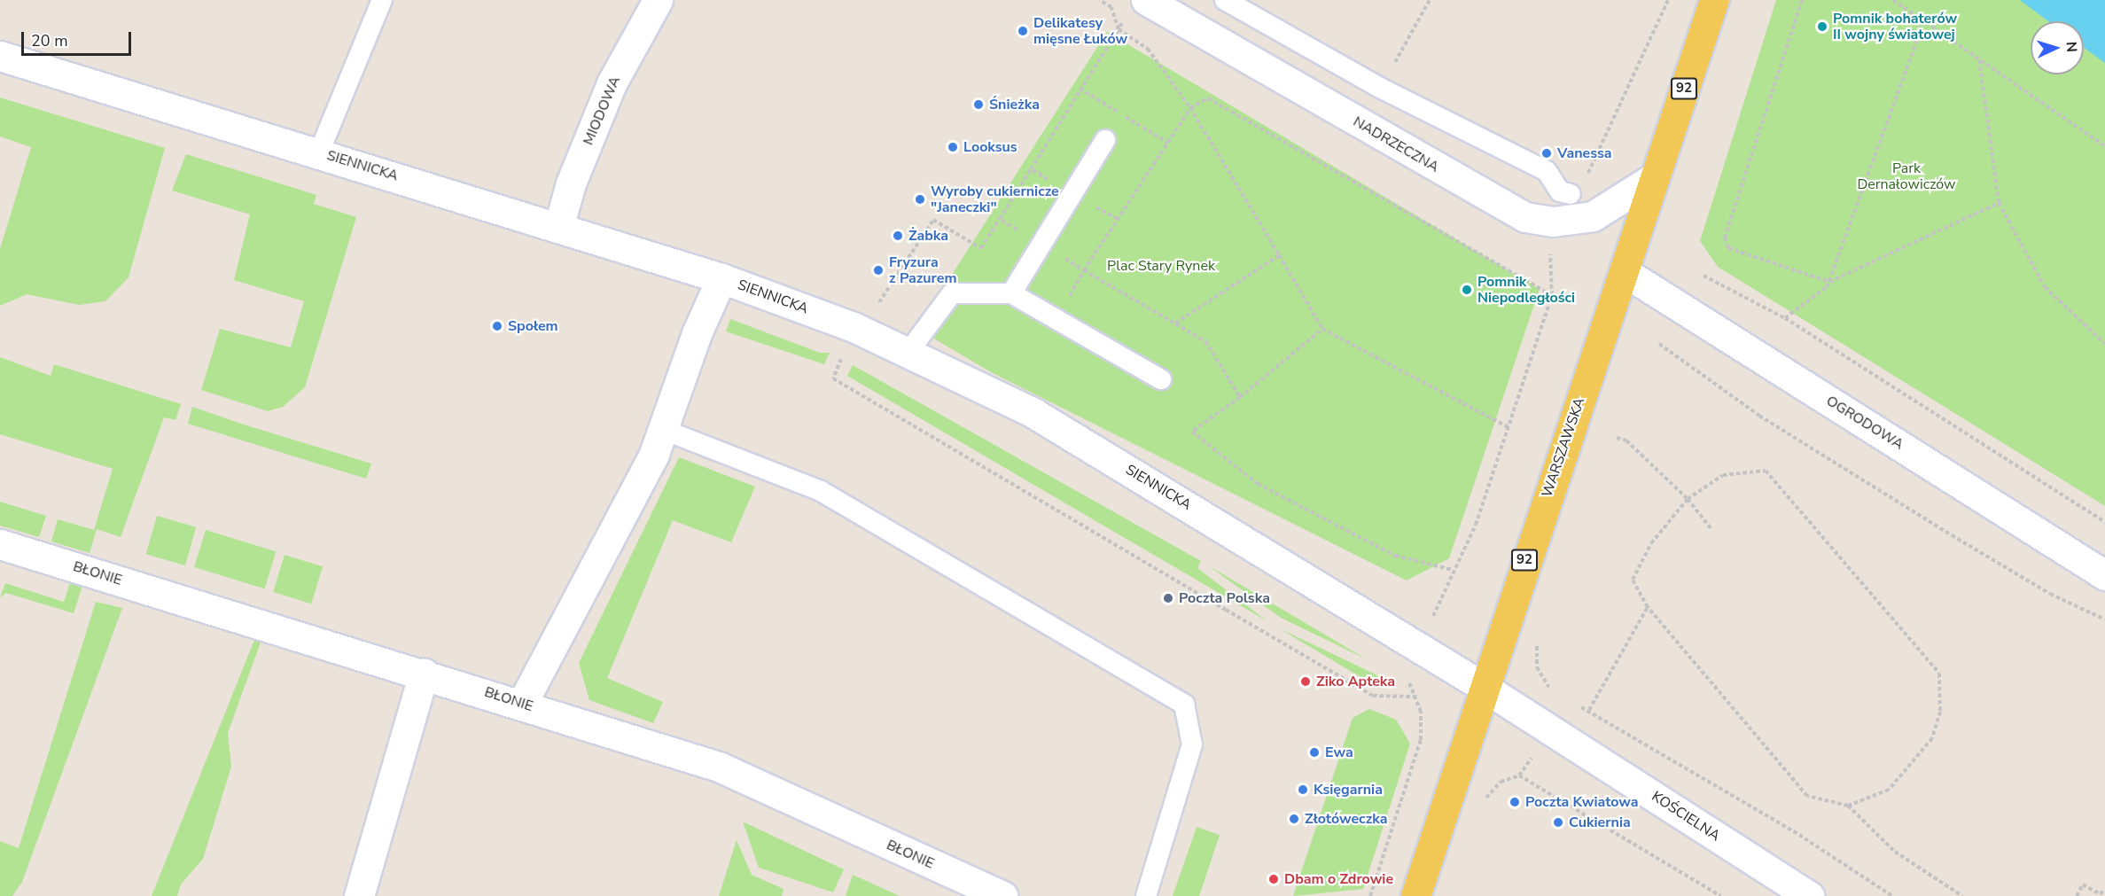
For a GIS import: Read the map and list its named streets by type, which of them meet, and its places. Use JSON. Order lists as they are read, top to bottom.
{
  "streets": {
    "main road": ["92", "WARSZAWSKA"],
    "street": [
      "MIODOWA",
      "NADRZECZNA",
      "SIENNICKA",
      "OGRODOWA",
      "BŁONIE",
      "KOŚCIELNA"
    ]
  },
  "crossings": [
    ["MIODOWA", "SIENNICKA"],
    ["NADRZECZNA", "WARSZAWSKA"],
    ["SIENNICKA", "WARSZAWSKA"],
    ["SIENNICKA", "KOŚCIELNA"],
    ["OGRODOWA", "WARSZAWSKA"],
    ["WARSZAWSKA", "KOŚCIELNA"]
  ],
  "parks": ["Park Dernałowiczów", "Plac Stary Rynek"],
  "places": [
    "Pomnik bohaterów II wojny światowej",
    "Delikatesy mięsne Łuków",
    "Śnieżka",
    "Looksus",
    "Vanessa",
    "Wyroby cukiernicze \"Janeczki\"",
    "Żabka",
    "Fryzura z Pazurem",
    "Pomnik Niepodległości",
    "Społem",
    "Poczta Polska",
    "Ziko Apteka",
    "Ewa",
    "Księgarnia",
    "Poczta Kwiatowa",
    "Złotóweczka",
    "Cukiernia",
    "Dbam o Zdrowie"
  ],
  "scale_bar": "20 m",
  "north": "right"
}
